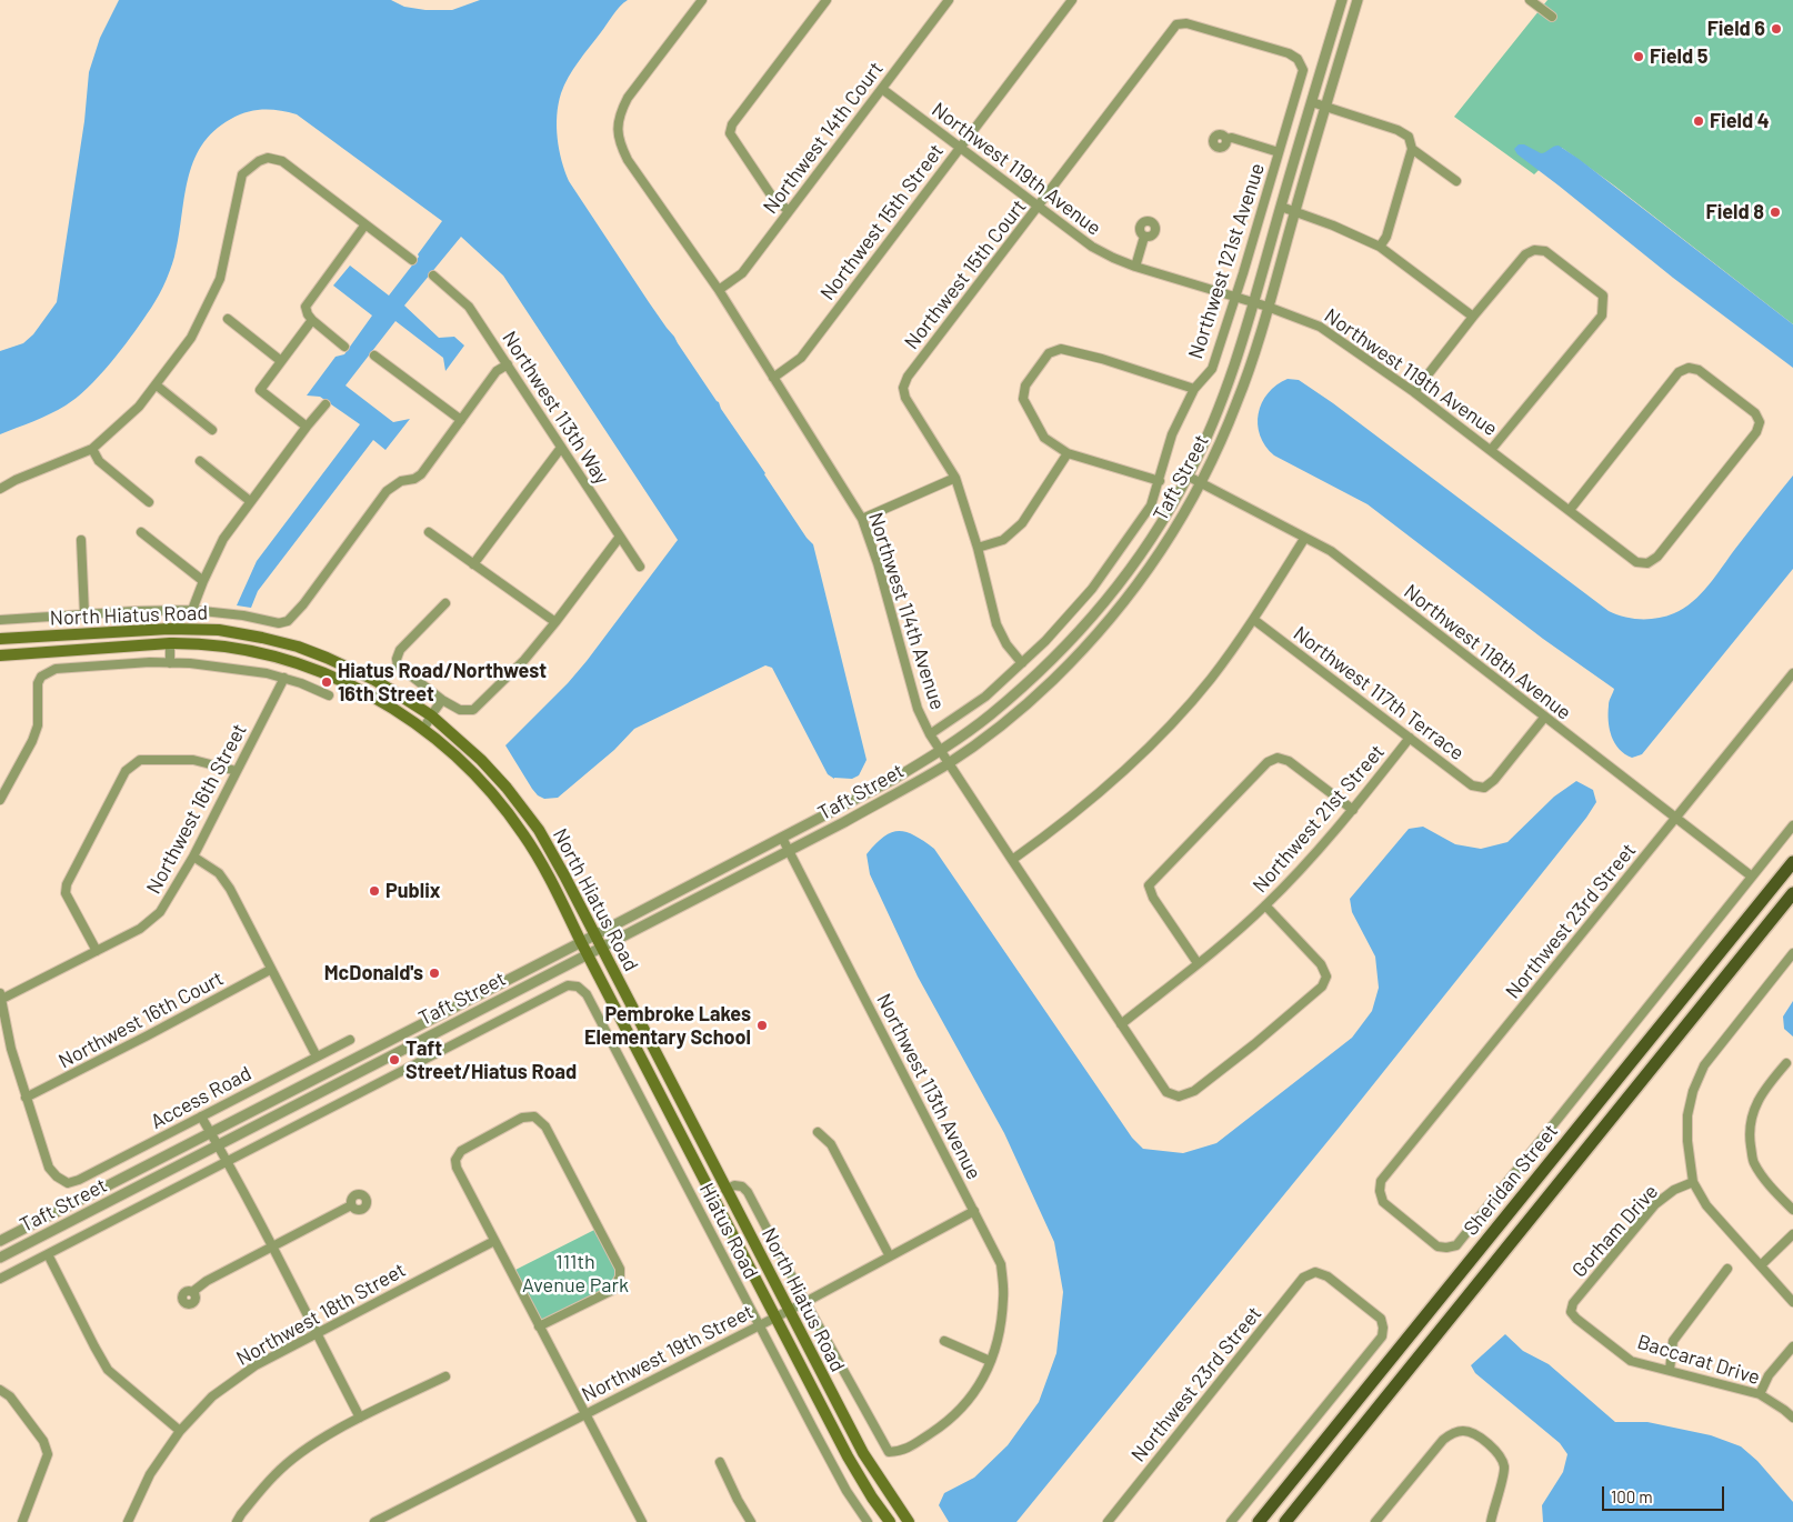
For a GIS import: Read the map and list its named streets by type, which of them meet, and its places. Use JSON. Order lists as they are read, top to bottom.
{
  "streets": {
    "main road": ["North Hiatus Road", "Sheridan Street"],
    "street": [
      "Northwest 14th Court",
      "Northwest 119th Avenue",
      "Northwest 15th Street",
      "Northwest 121st Avenue",
      "Northwest 15th Court",
      "Northwest 113th Way",
      "Taft Street",
      "Northwest 114th Avenue",
      "Northwest 118th Avenue",
      "Northwest 117th Terrace",
      "Northwest 16th Street",
      "Northwest 21st Street",
      "Northwest 23rd Street",
      "Northwest 16th Court",
      "Northwest 113th Avenue",
      "Access Road",
      "Hiatus Road",
      "Gorham Drive",
      "Northwest 18th Street",
      "Northwest 19th Street",
      "Baccarat Drive"
    ]
  },
  "crossings": [
    ["Northwest 14th Court", "Northwest 119th Avenue"],
    ["Northwest 14th Court", "Northwest 114th Avenue"],
    ["Northwest 119th Avenue", "Northwest 15th Street"],
    ["Northwest 119th Avenue", "Northwest 121st Avenue"],
    ["Northwest 119th Avenue", "Northwest 15th Court"],
    ["Northwest 119th Avenue", "Taft Street"],
    ["Northwest 15th Street", "Northwest 114th Avenue"],
    ["Northwest 121st Avenue", "Northwest 15th Court"],
    ["Northwest 121st Avenue", "Northwest 114th Avenue"],
    ["Taft Street", "Northwest 114th Avenue"],
    ["Taft Street", "North Hiatus Road"],
    ["Taft Street", "Northwest 118th Avenue"],
    ["Taft Street", "Northwest 113th Avenue"],
    ["Taft Street", "Hiatus Road"],
    ["Northwest 114th Avenue", "Northwest 21st Street"],
    ["North Hiatus Road", "Northwest 19th Street"],
    ["Northwest 118th Avenue", "Northwest 117th Terrace"],
    ["Northwest 118th Avenue", "Northwest 23rd Street"],
    ["Northwest 118th Avenue", "Sheridan Street"],
    ["Northwest 117th Terrace", "Northwest 21st Street"],
    ["Northwest 23rd Street", "Sheridan Street"],
    ["Northwest 16th Court", "Access Road"],
    ["Northwest 113th Avenue", "Northwest 19th Street"],
    ["Hiatus Road", "Northwest 19th Street"],
    ["Gorham Drive", "Baccarat Drive"]
  ],
  "parks": ["111th Avenue Park"],
  "places": [
    "Field 6",
    "Field 5",
    "Field 4",
    "Field 8",
    "Hiatus Road/Northwest 16th Street",
    "Publix",
    "McDonald's",
    "Pembroke Lakes Elementary School",
    "Taft Street/Hiatus Road"
  ],
  "scale_bar": "100 m"
}
